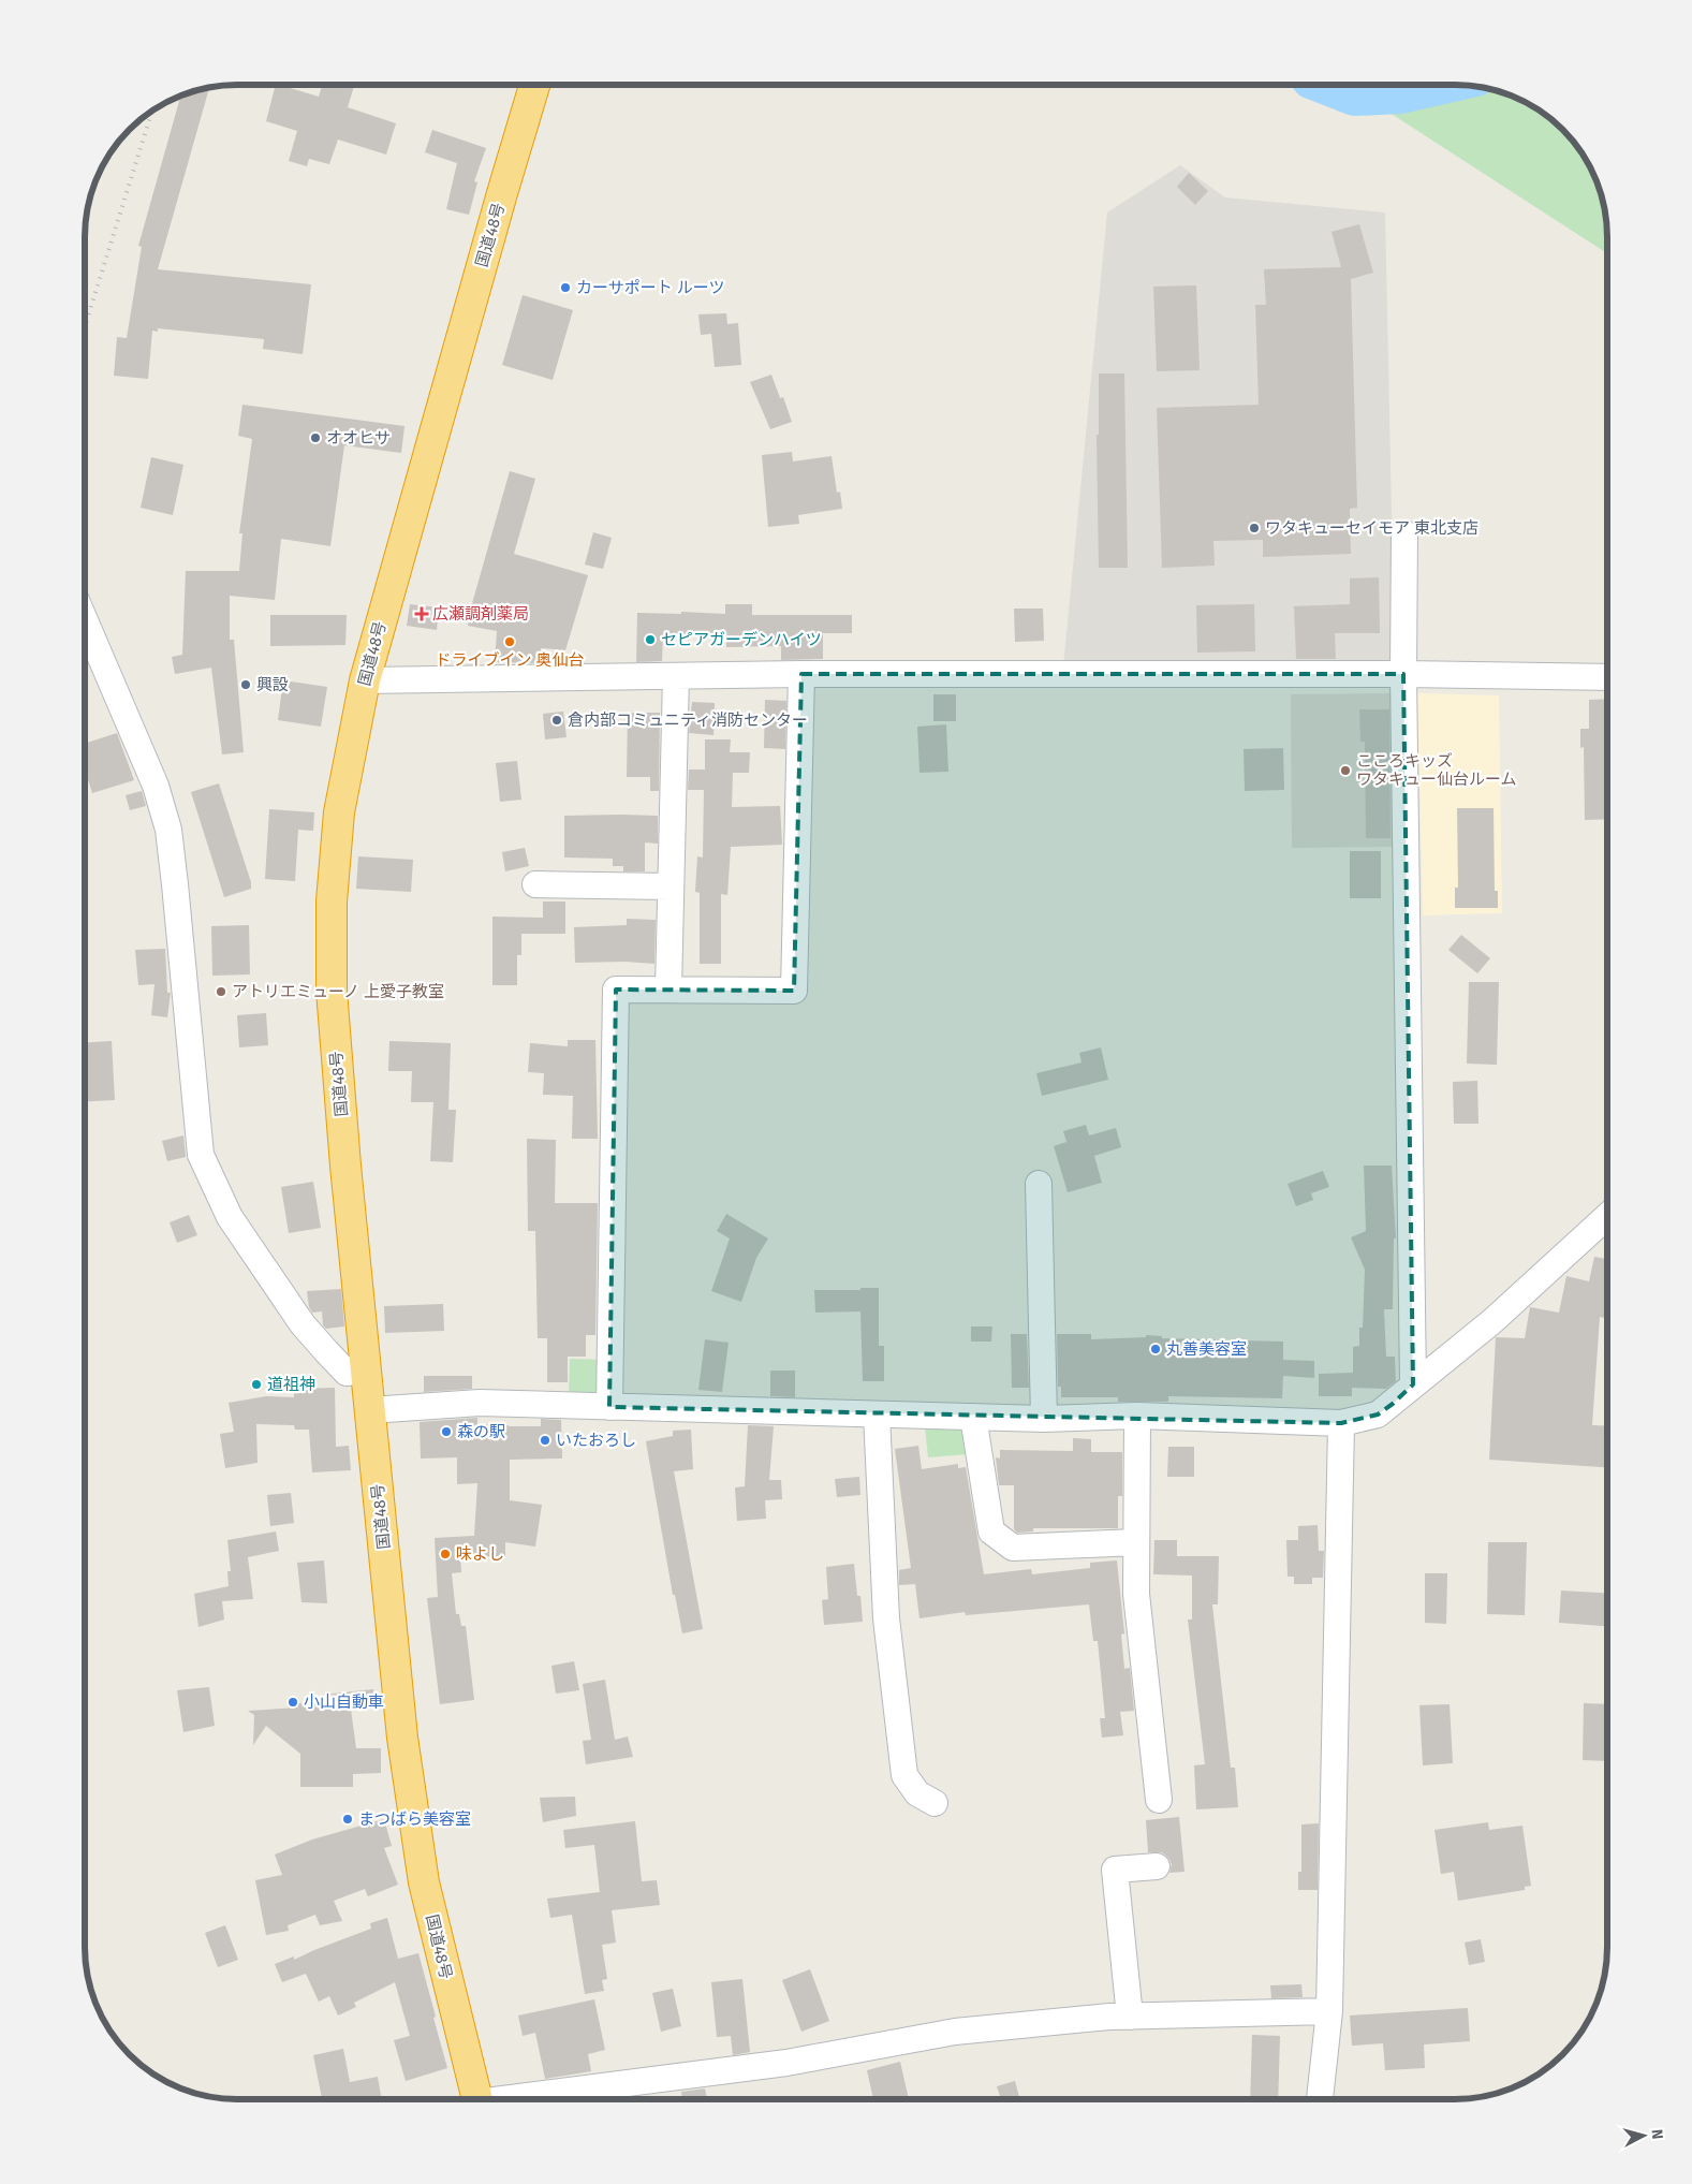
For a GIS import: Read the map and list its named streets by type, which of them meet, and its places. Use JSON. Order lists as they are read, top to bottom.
{
  "streets": {
    "highway": ["国道48号"]
  },
  "places": {
    "other": [
      "カーサポート ルーツ",
      "オオヒサ",
      "ワタキューセイモア 東北支店",
      "セピアガーデンハイツ",
      "ドライブイン 奥仙台",
      "興設",
      "倉内部コミュニティ消防センター",
      "こころキッズ ワタキュー仙台ルーム",
      "アトリエミューノ 上愛子教室",
      "丸善美容室",
      "道祖神",
      "森の駅",
      "いたおろし",
      "味よし",
      "小山自動車",
      "まつばら美容室"
    ],
    "health": ["広瀬調剤薬局"]
  },
  "north": "right"
}
